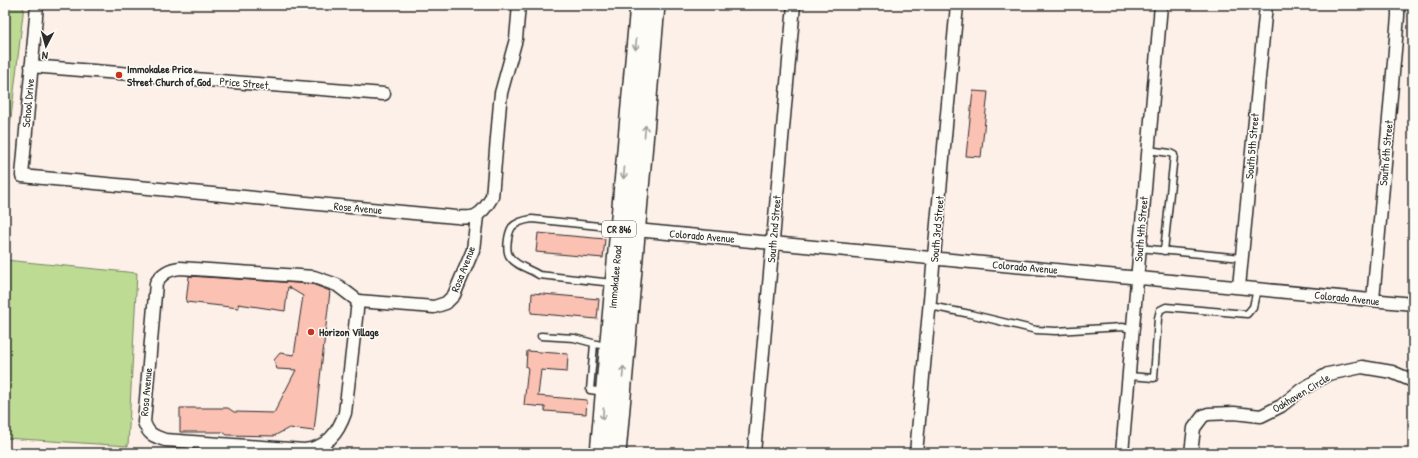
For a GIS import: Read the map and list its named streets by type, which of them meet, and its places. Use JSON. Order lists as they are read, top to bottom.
{
  "streets": {
    "main road": ["CR 846", "Immokalee Road"],
    "street": [
      "Price Street",
      "School Drive",
      "South 5th Street",
      "South 6th Street",
      "Rose Avenue",
      "South 2nd Street",
      "South 3rd Street",
      "South 4th Street",
      "Colorado Avenue",
      "Rosa Avenue",
      "Oakhaven Circle"
    ]
  },
  "crossings": [
    ["Price Street", "School Drive"],
    ["School Drive", "Rose Avenue"],
    ["South 5th Street", "Colorado Avenue"],
    ["South 6th Street", "Colorado Avenue"],
    ["Rose Avenue", "Rosa Avenue"],
    ["South 2nd Street", "Colorado Avenue"],
    ["South 3rd Street", "Colorado Avenue"],
    ["South 4th Street", "Colorado Avenue"],
    ["Colorado Avenue", "Immokalee Road"]
  ],
  "places": ["Immokalee Price Street Church of God", "Horizon Village"],
  "north": "bottom"
}
